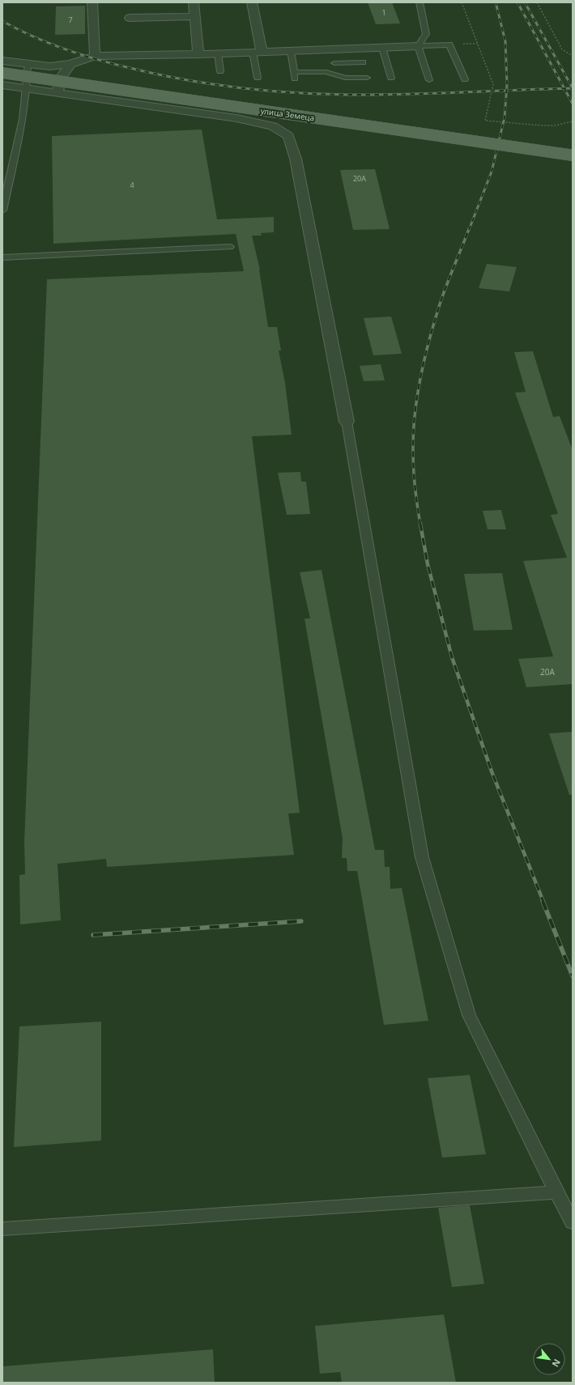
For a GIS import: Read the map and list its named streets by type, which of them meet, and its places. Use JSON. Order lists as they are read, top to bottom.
{
  "streets": {
    "main road": ["улица Земеца"]
  },
  "house_numbers": [
    "1",
    "7",
    "20А",
    "4",
    "20А"
  ],
  "north": "bottom right"
}
